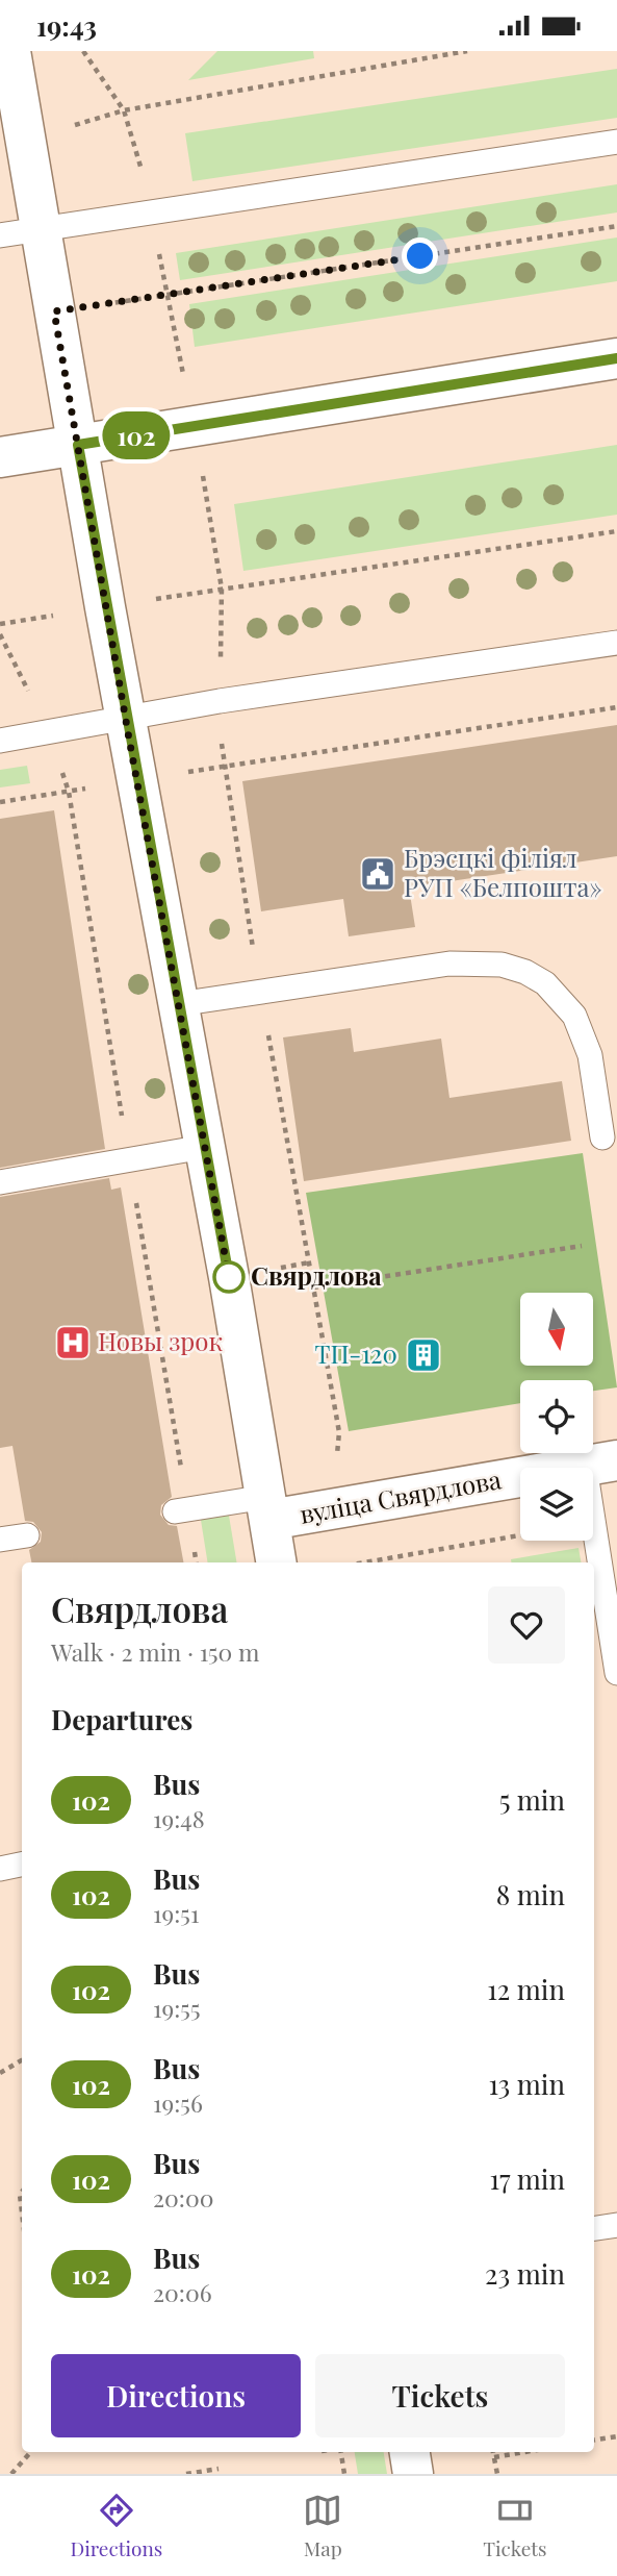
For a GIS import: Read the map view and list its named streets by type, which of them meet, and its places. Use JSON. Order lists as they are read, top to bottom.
{
  "streets": {
    "street": ["вуліца Свярдлова"]
  },
  "places": {
    "public building": ["Брэсцкі філіял РУП «Белпошта»"],
    "other": ["Свярдлова"],
    "hospital": ["Новы зрок"],
    "building": ["ТП-120"]
  },
  "lines": ["bus line 102"],
  "north": "bottom",
  "page": {
    "status": "19:43",
    "on_map": "102",
    "heading": [
      ["Свярдлова", "Walk · 2 min · 150 m"],
      "Departures"
    ],
    "list": [
      {
        "mark": "102",
        "name": "Bus",
        "note": "19:48",
        "value": "5 min"
      },
      {
        "mark": "102",
        "name": "Bus",
        "note": "19:51",
        "value": "8 min"
      },
      {
        "mark": "102",
        "name": "Bus",
        "note": "19:55",
        "value": "12 min"
      },
      {
        "mark": "102",
        "name": "Bus",
        "note": "19:56",
        "value": "13 min"
      },
      {
        "mark": "102",
        "name": "Bus",
        "note": "20:00",
        "value": "17 min"
      },
      {
        "mark": "102",
        "name": "Bus",
        "note": "20:06",
        "value": "23 min"
      }
    ],
    "buttons": ["Directions", "Tickets"],
    "tabs": ["Directions", "Map", "Tickets"]
  }
}
